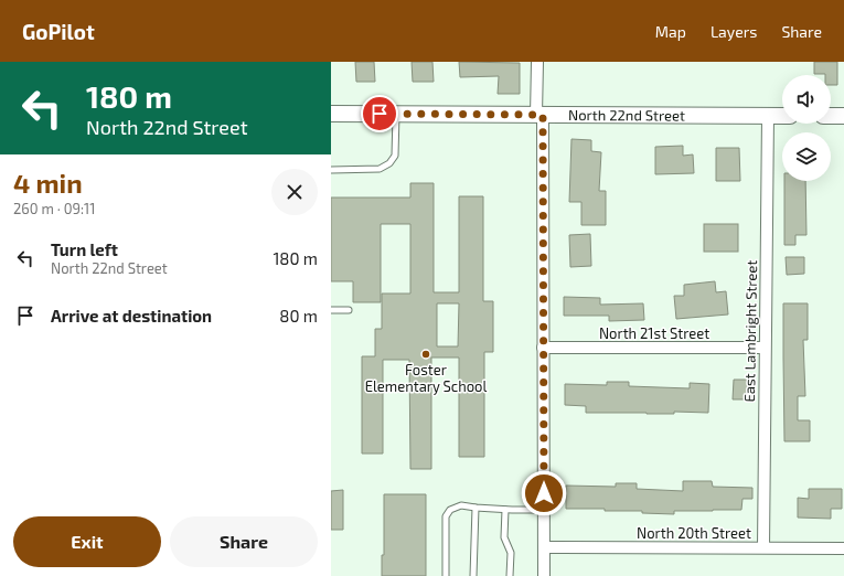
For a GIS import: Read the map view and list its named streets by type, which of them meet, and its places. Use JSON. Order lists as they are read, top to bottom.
{
  "streets": {
    "street": [
      "North 22nd Street",
      "East Lambright Street",
      "North 21st Street",
      "North 20th Street"
    ]
  },
  "crossings": [
    ["North 22nd Street", "East Lambright Street"],
    ["East Lambright Street", "North 21st Street"],
    ["East Lambright Street", "North 20th Street"]
  ],
  "places": ["Foster Elementary School"],
  "page": {
    "header": "GoPilot",
    "nav": ["Map", "Layers", "Share"],
    "turn": ["180 m", "North 22nd Street"],
    "heading": ["4 min", "260 m · 09:11"],
    "list": [
      {
        "name": "Turn left",
        "note": "North 22nd Street",
        "value": "180 m"
      },
      {
        "name": "Arrive at destination",
        "value": "80 m"
      }
    ],
    "buttons": ["Exit", "Share"]
  }
}
